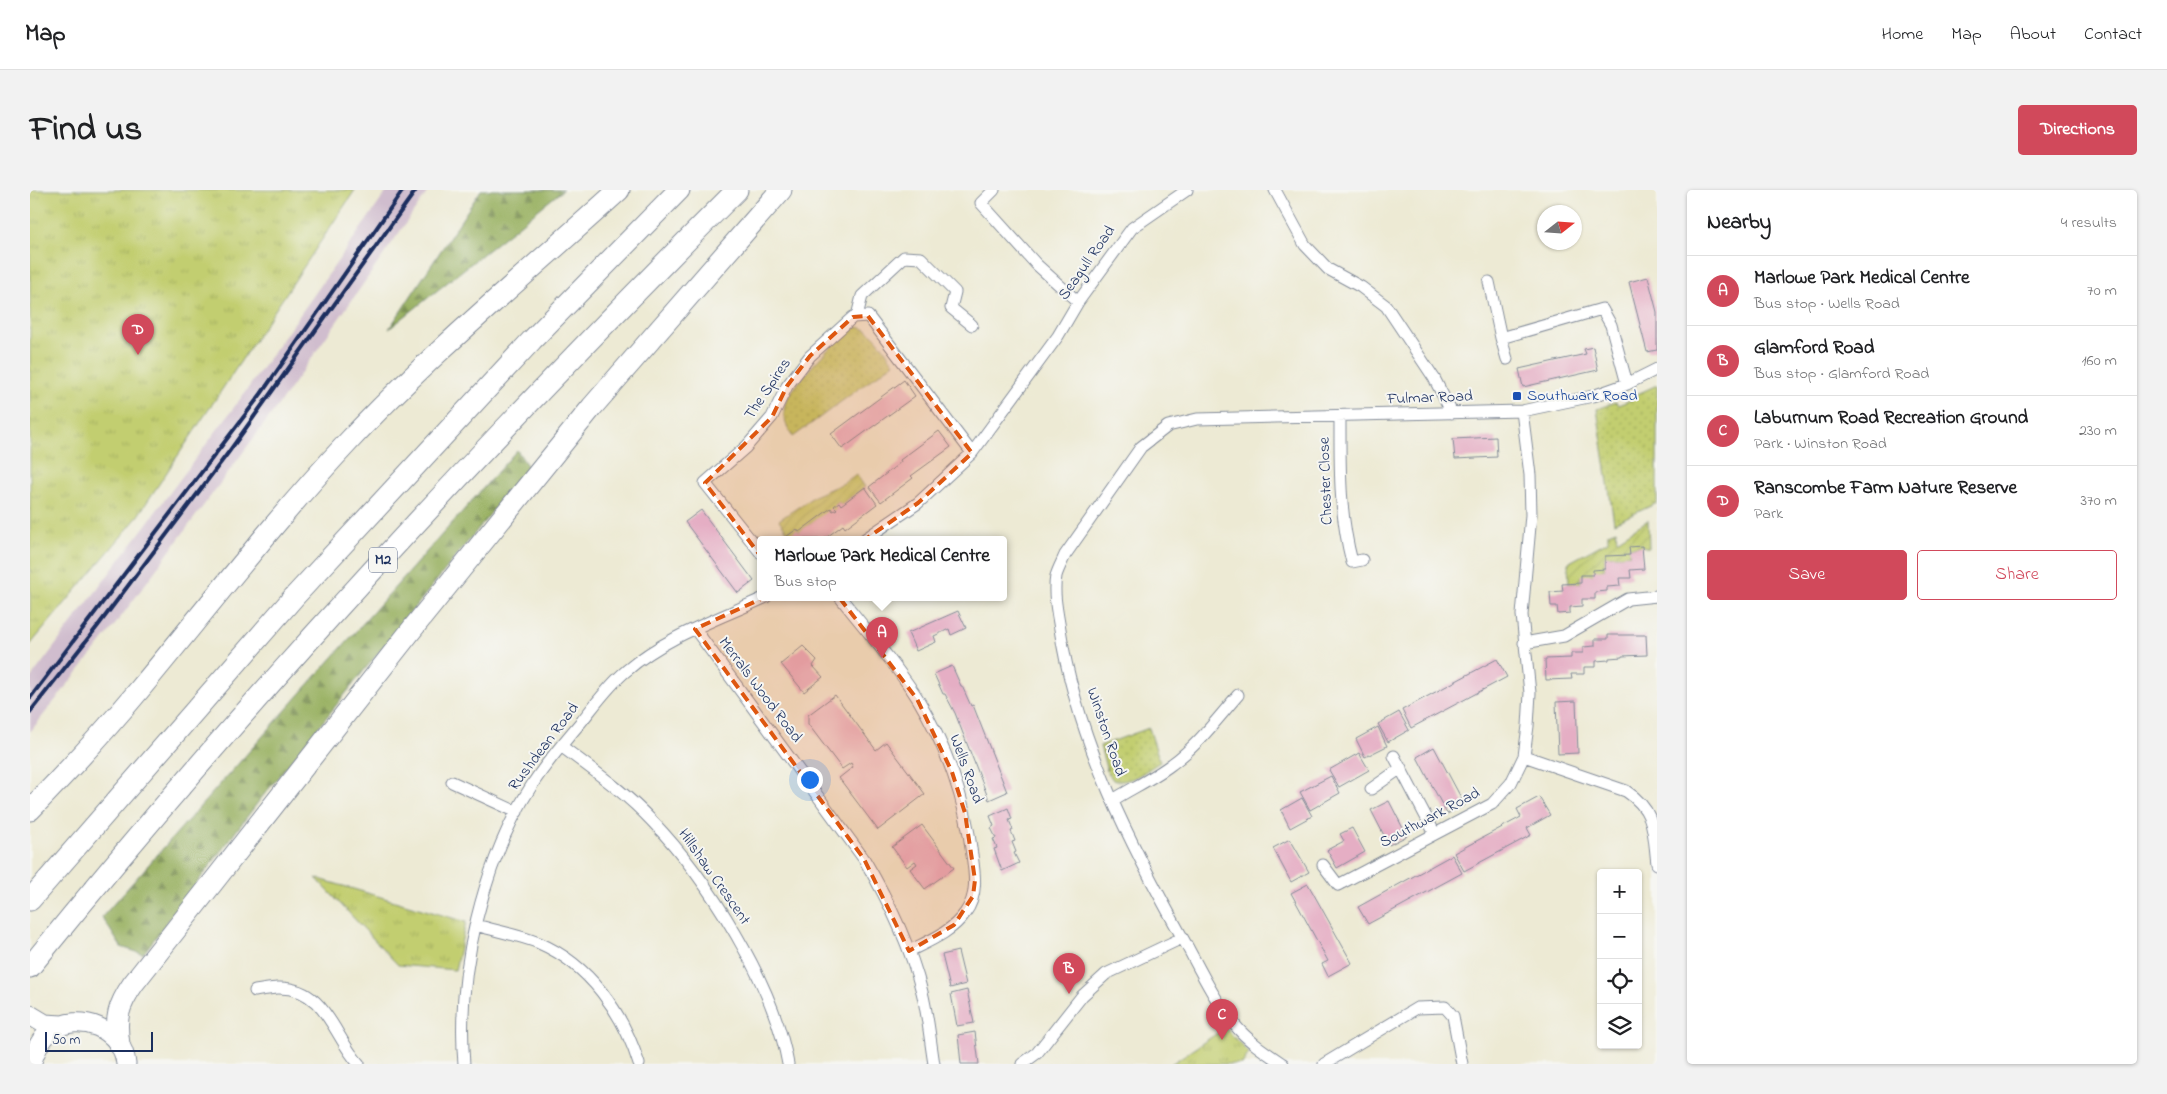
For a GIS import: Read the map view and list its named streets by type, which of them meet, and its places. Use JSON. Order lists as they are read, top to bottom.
{
  "streets": {
    "highway": ["M2"],
    "street": [
      "Seagull Road",
      "The Spires",
      "Fulmar Road",
      "Chester Close",
      "Merrals Wood Road",
      "Winston Road",
      "Rushdean Road",
      "Wells Road",
      "Southwark Road",
      "Hillshaw Crescent"
    ]
  },
  "crossings": [
    ["Fulmar Road", "Chester Close"],
    ["Fulmar Road", "Winston Road"],
    ["Fulmar Road", "Southwark Road"],
    ["Merrals Wood Road", "Rushdean Road"],
    ["Merrals Wood Road", "Wells Road"],
    ["Rushdean Road", "Hillshaw Crescent"]
  ],
  "places": {
    "transit": ["Southwark Road"]
  },
  "scale_bar": "50 m",
  "north": "right",
  "page": {
    "header": "Map",
    "nav": [
      "Home",
      "Map",
      "About",
      "Contact"
    ],
    "title": "Find us",
    "buttons": [
      "Directions",
      ["Save", "Share"]
    ],
    "heading": ["Nearby", "4 results"],
    "list": [
      {
        "mark": "A",
        "name": "Marlowe Park Medical Centre",
        "note": "Bus stop · Wells Road",
        "value": "70 m"
      },
      {
        "mark": "B",
        "name": "Glamford Road",
        "note": "Bus stop · Glamford Road",
        "value": "160 m"
      },
      {
        "mark": "C",
        "name": "Laburnum Road Recreation Ground",
        "note": "Park · Winston Road",
        "value": "230 m"
      },
      {
        "mark": "D",
        "name": "Ranscombe Farm Nature Reserve",
        "note": "Park",
        "value": "370 m"
      }
    ],
    "pins": [
      "D",
      "A",
      "B",
      "C"
    ],
    "popup": ["Marlowe Park Medical Centre", "Bus stop"],
    "map_buttons": ["+", "−"],
    "scale": "50 m"
  }
}
